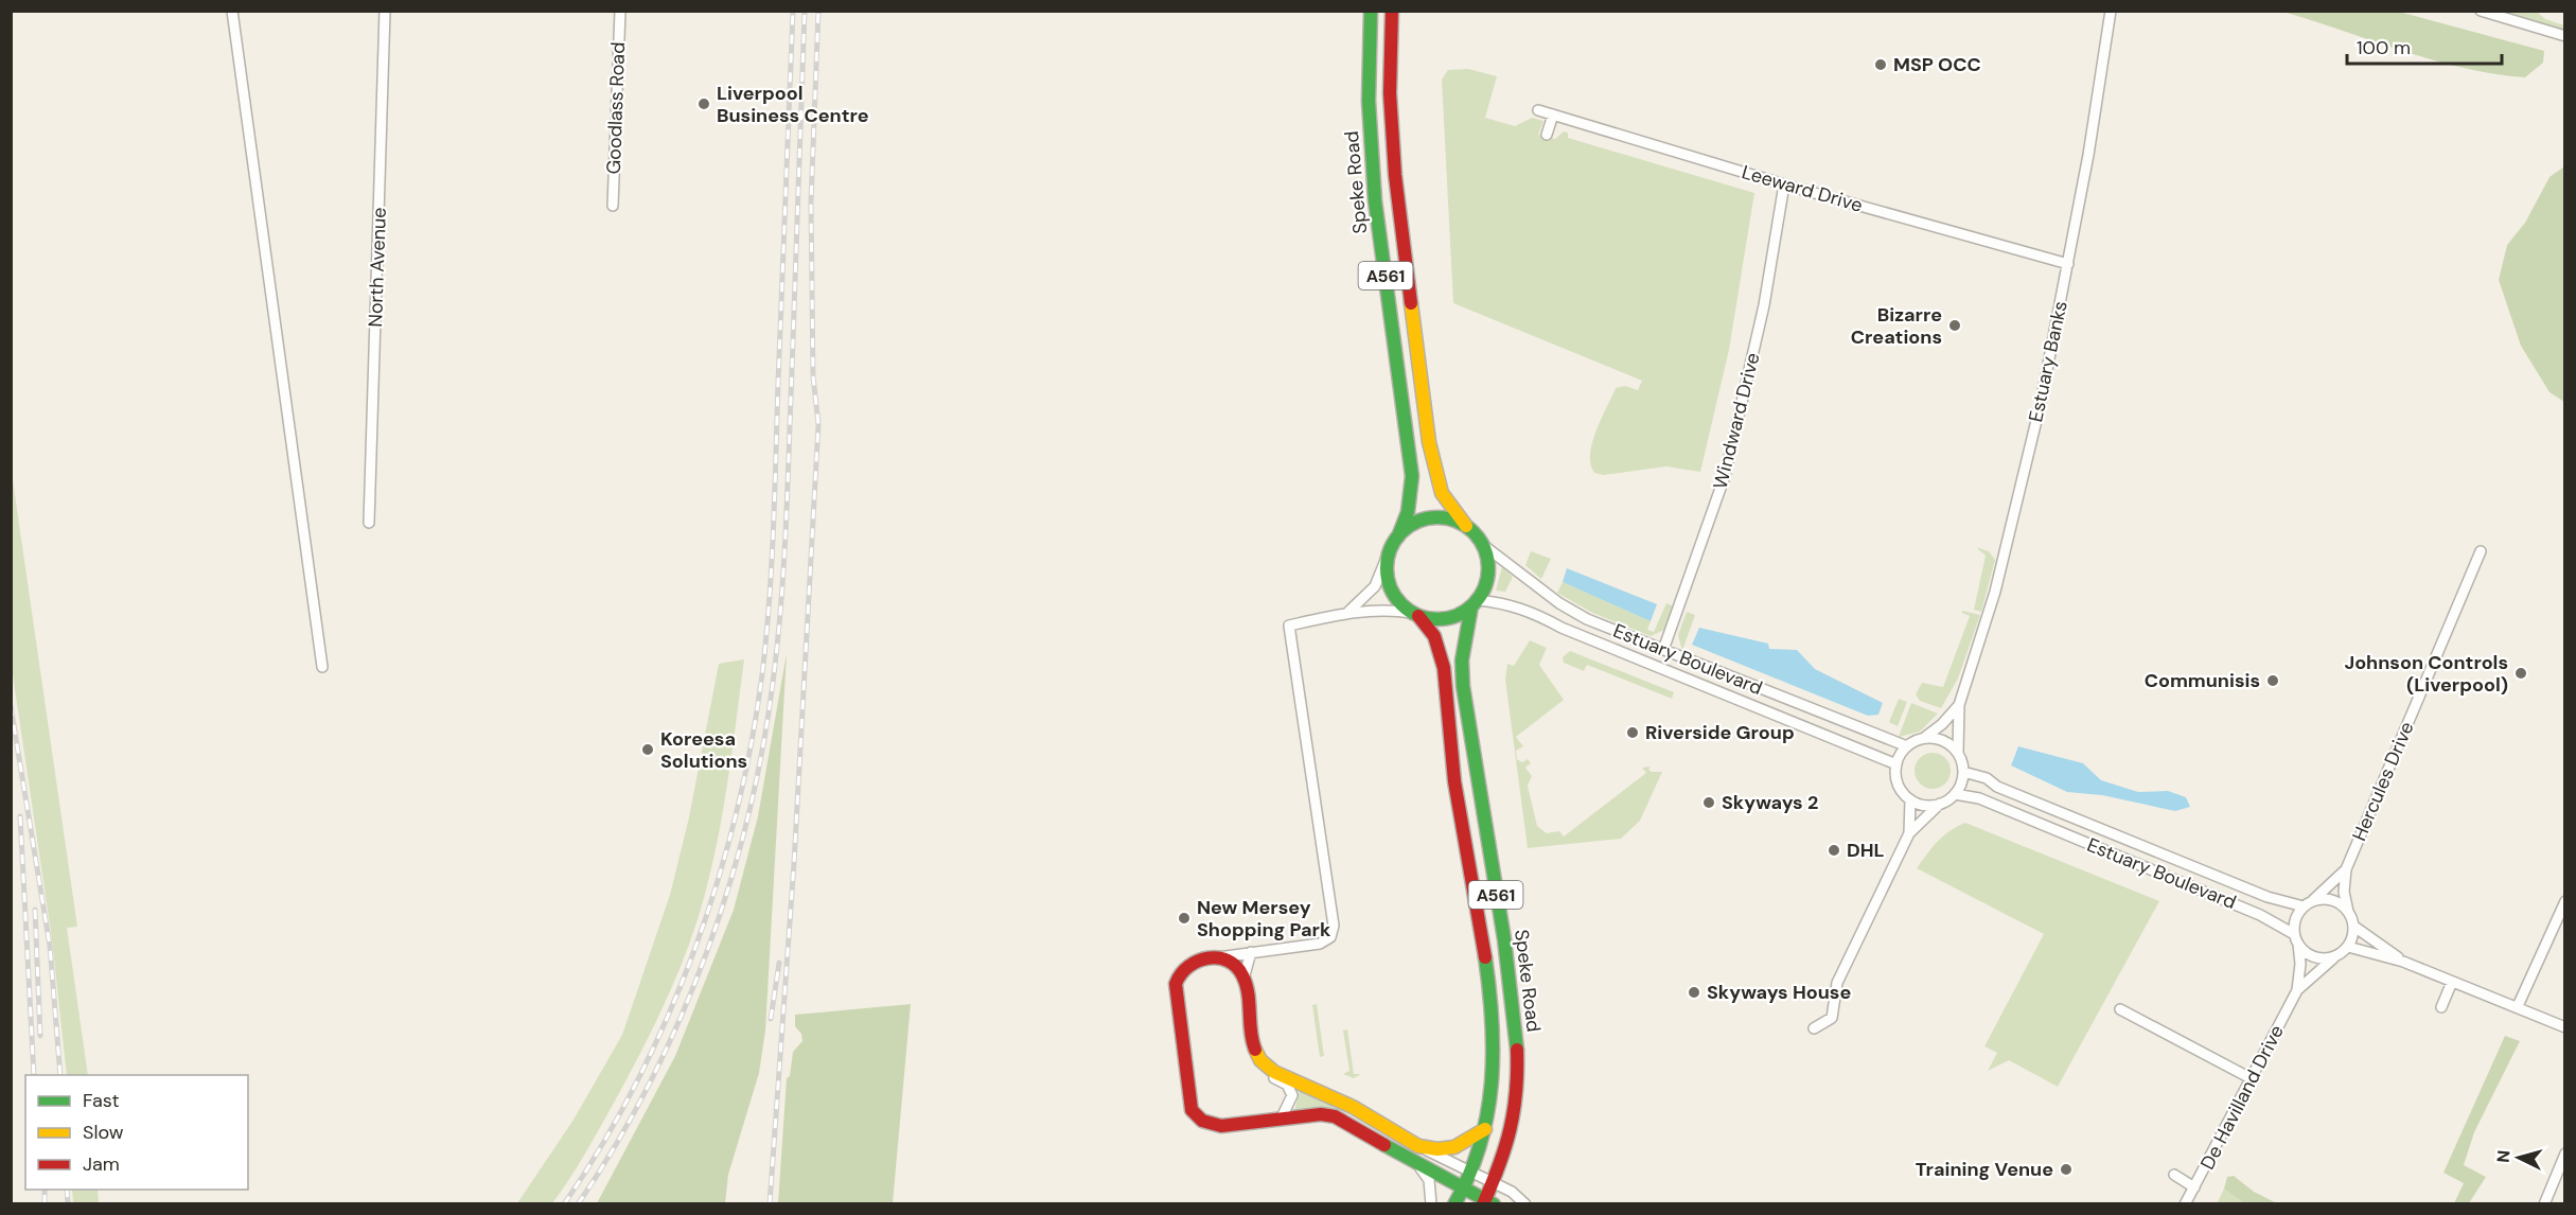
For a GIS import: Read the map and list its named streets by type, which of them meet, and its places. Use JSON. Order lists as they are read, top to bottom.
{
  "streets": {
    "main road": ["Speke Road", "A561"],
    "street": [
      "Goodlass Road",
      "Leeward Drive",
      "North Avenue",
      "Estuary Banks",
      "Windward Drive",
      "Estuary Boulevard",
      "Hercules Drive",
      "De Havilland Drive"
    ]
  },
  "crossings": [
    ["Speke Road", "A561"],
    ["Speke Road", "Estuary Boulevard"],
    ["Leeward Drive", "Estuary Banks"],
    ["Leeward Drive", "Windward Drive"],
    ["A561", "Estuary Boulevard"],
    ["Estuary Banks", "Estuary Boulevard"],
    ["Windward Drive", "Estuary Boulevard"],
    ["Estuary Boulevard", "Hercules Drive"],
    ["Estuary Boulevard", "De Havilland Drive"],
    ["Hercules Drive", "De Havilland Drive"]
  ],
  "places": [
    "MSP OCC",
    "Liverpool Business Centre",
    "Bizarre Creations",
    "Johnson Controls (Liverpool)",
    "Communisis",
    "Riverside Group",
    "Koreesa Solutions",
    "Skyways 2",
    "DHL",
    "New Mersey Shopping Park",
    "Skyways House",
    "Training Venue"
  ],
  "legend": ["Fast", "Slow", "Jam"],
  "scale_bar": "100 m",
  "north": "left"
}
